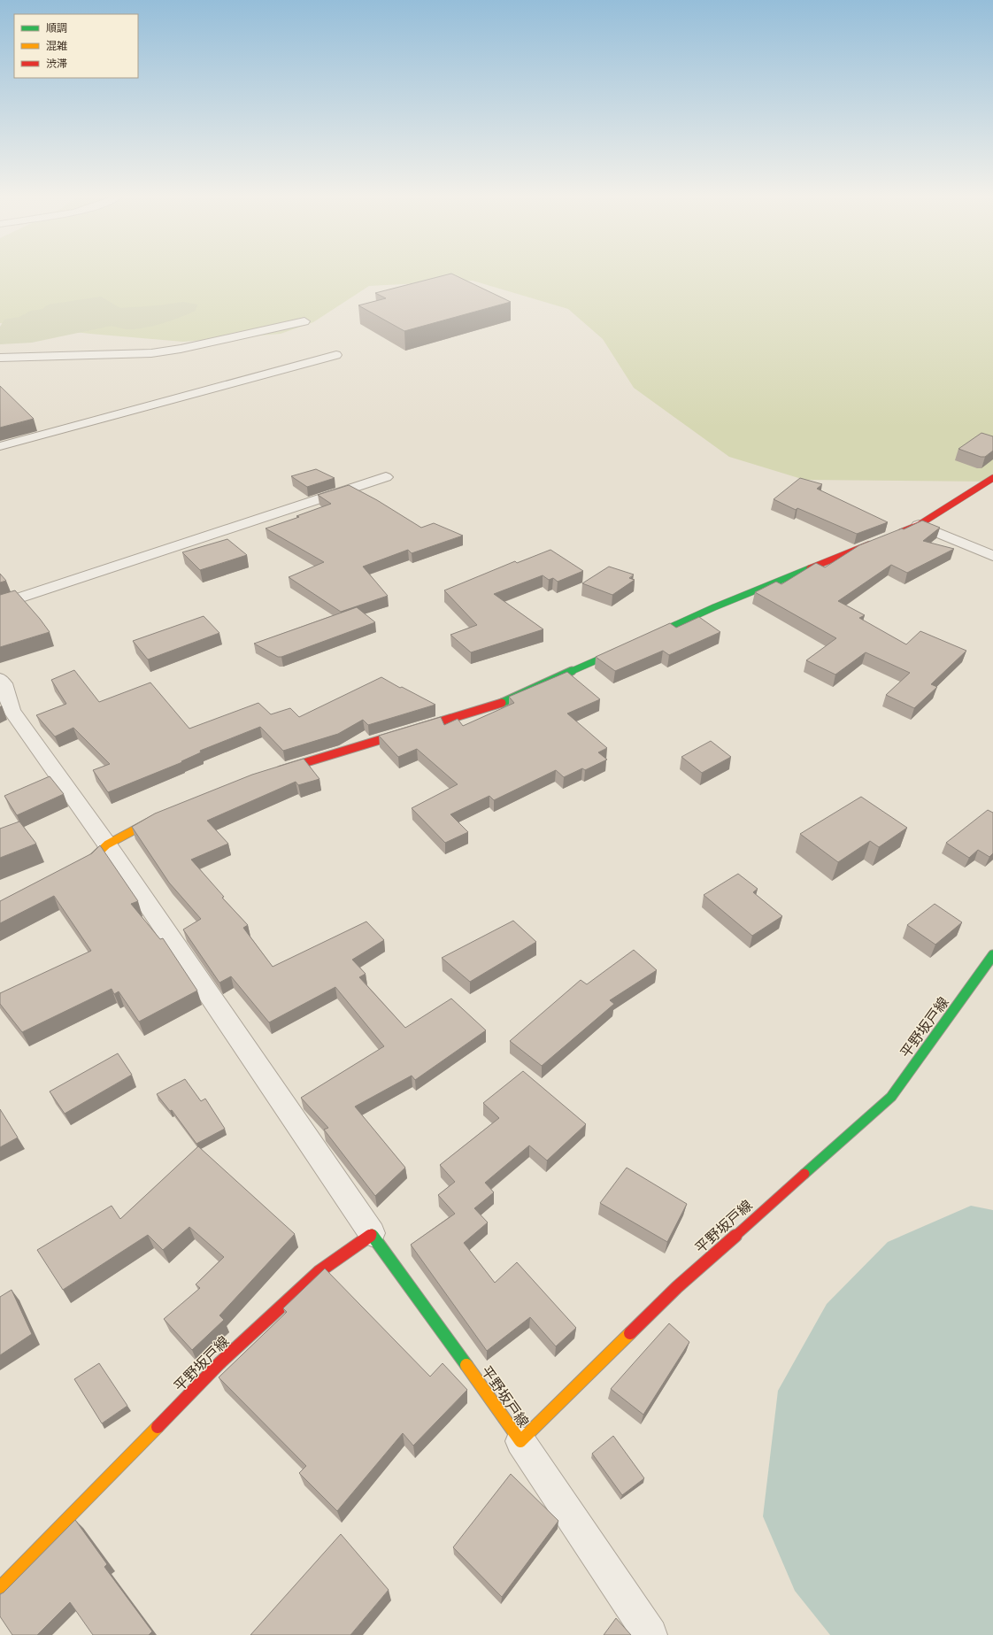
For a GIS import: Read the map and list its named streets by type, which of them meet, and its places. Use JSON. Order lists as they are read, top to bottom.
{
  "streets": {
    "street": ["平野坂戸線"]
  },
  "legend": ["順調", "混雑", "渋滞"]
}
